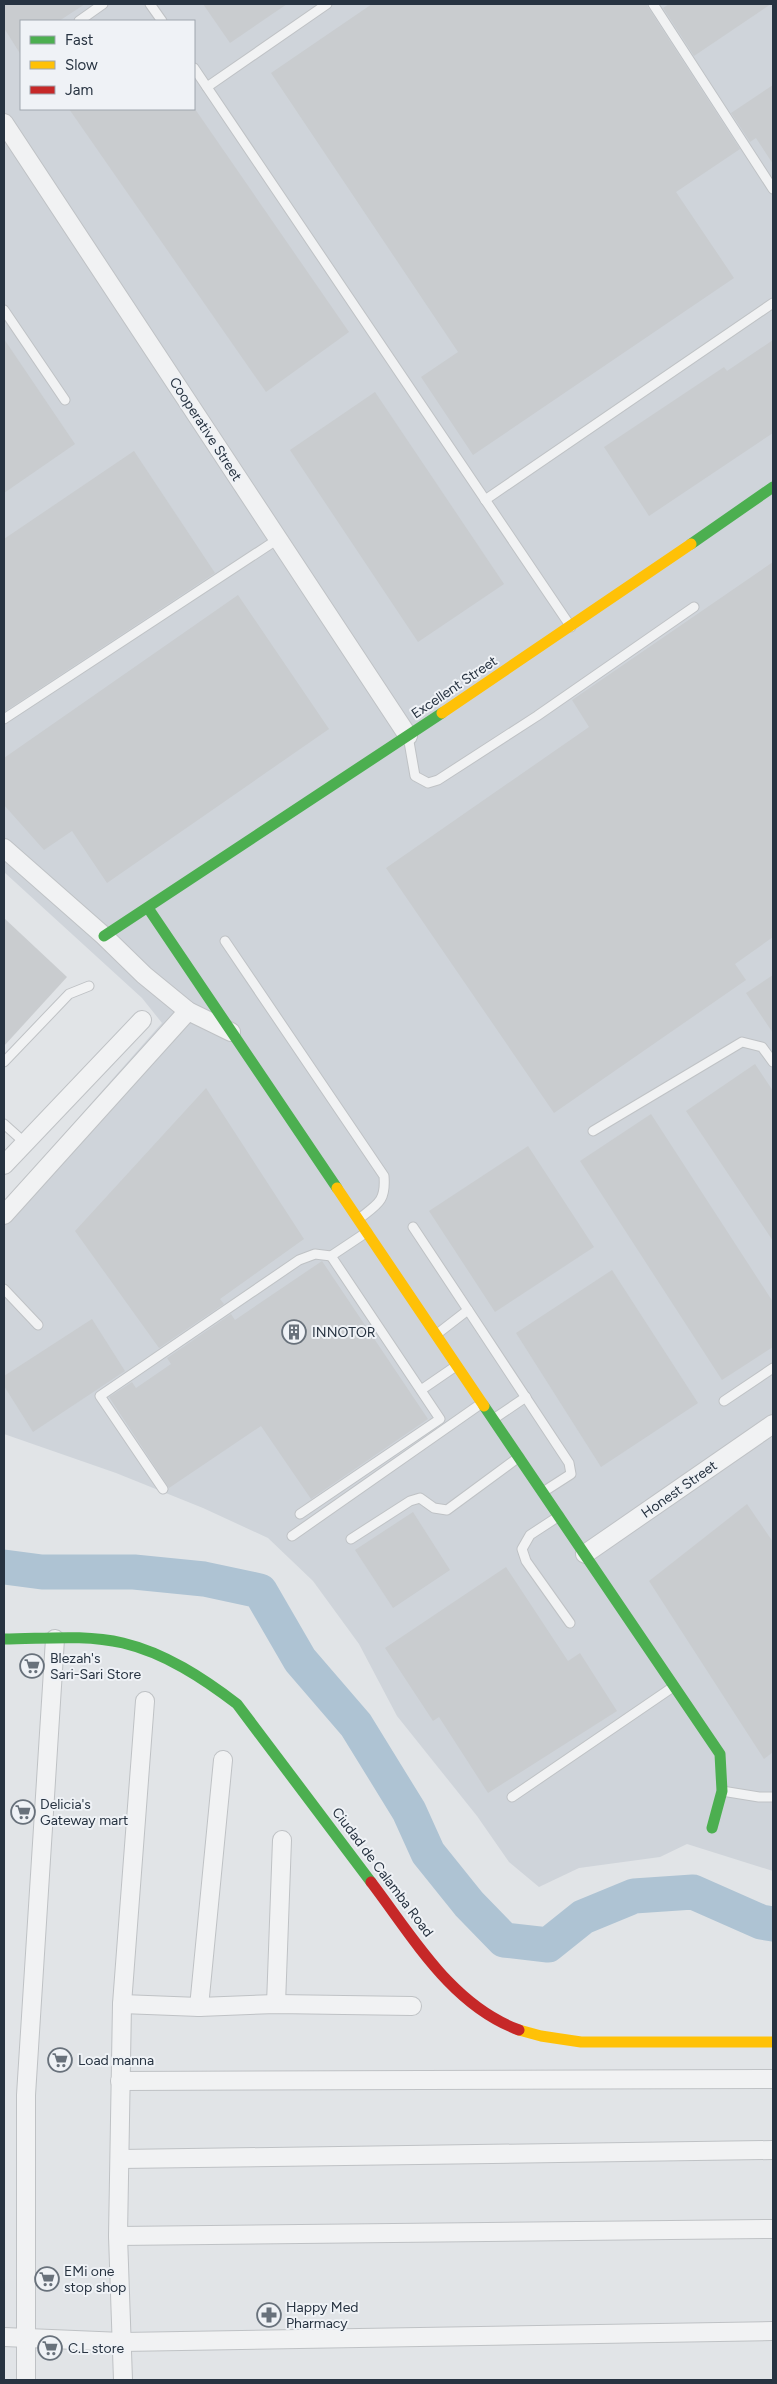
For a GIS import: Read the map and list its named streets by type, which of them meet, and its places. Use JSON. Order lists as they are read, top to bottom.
{
  "streets": {
    "street": [
      "Cooperative Street",
      "Excellent Street",
      "Honest Street",
      "Ciudad de Calamba Road"
    ]
  },
  "crossings": [
    ["Cooperative Street", "Excellent Street"]
  ],
  "places": {
    "building": ["INNOTOR"],
    "supermarket": [
      "Blezah's Sari-Sari Store",
      "Delicia's Gateway mart",
      "Load manna",
      "EMi one stop shop",
      "C.L store"
    ],
    "pharmacy": ["Happy Med Pharmacy"]
  },
  "legend": ["Fast", "Slow", "Jam"]
}
